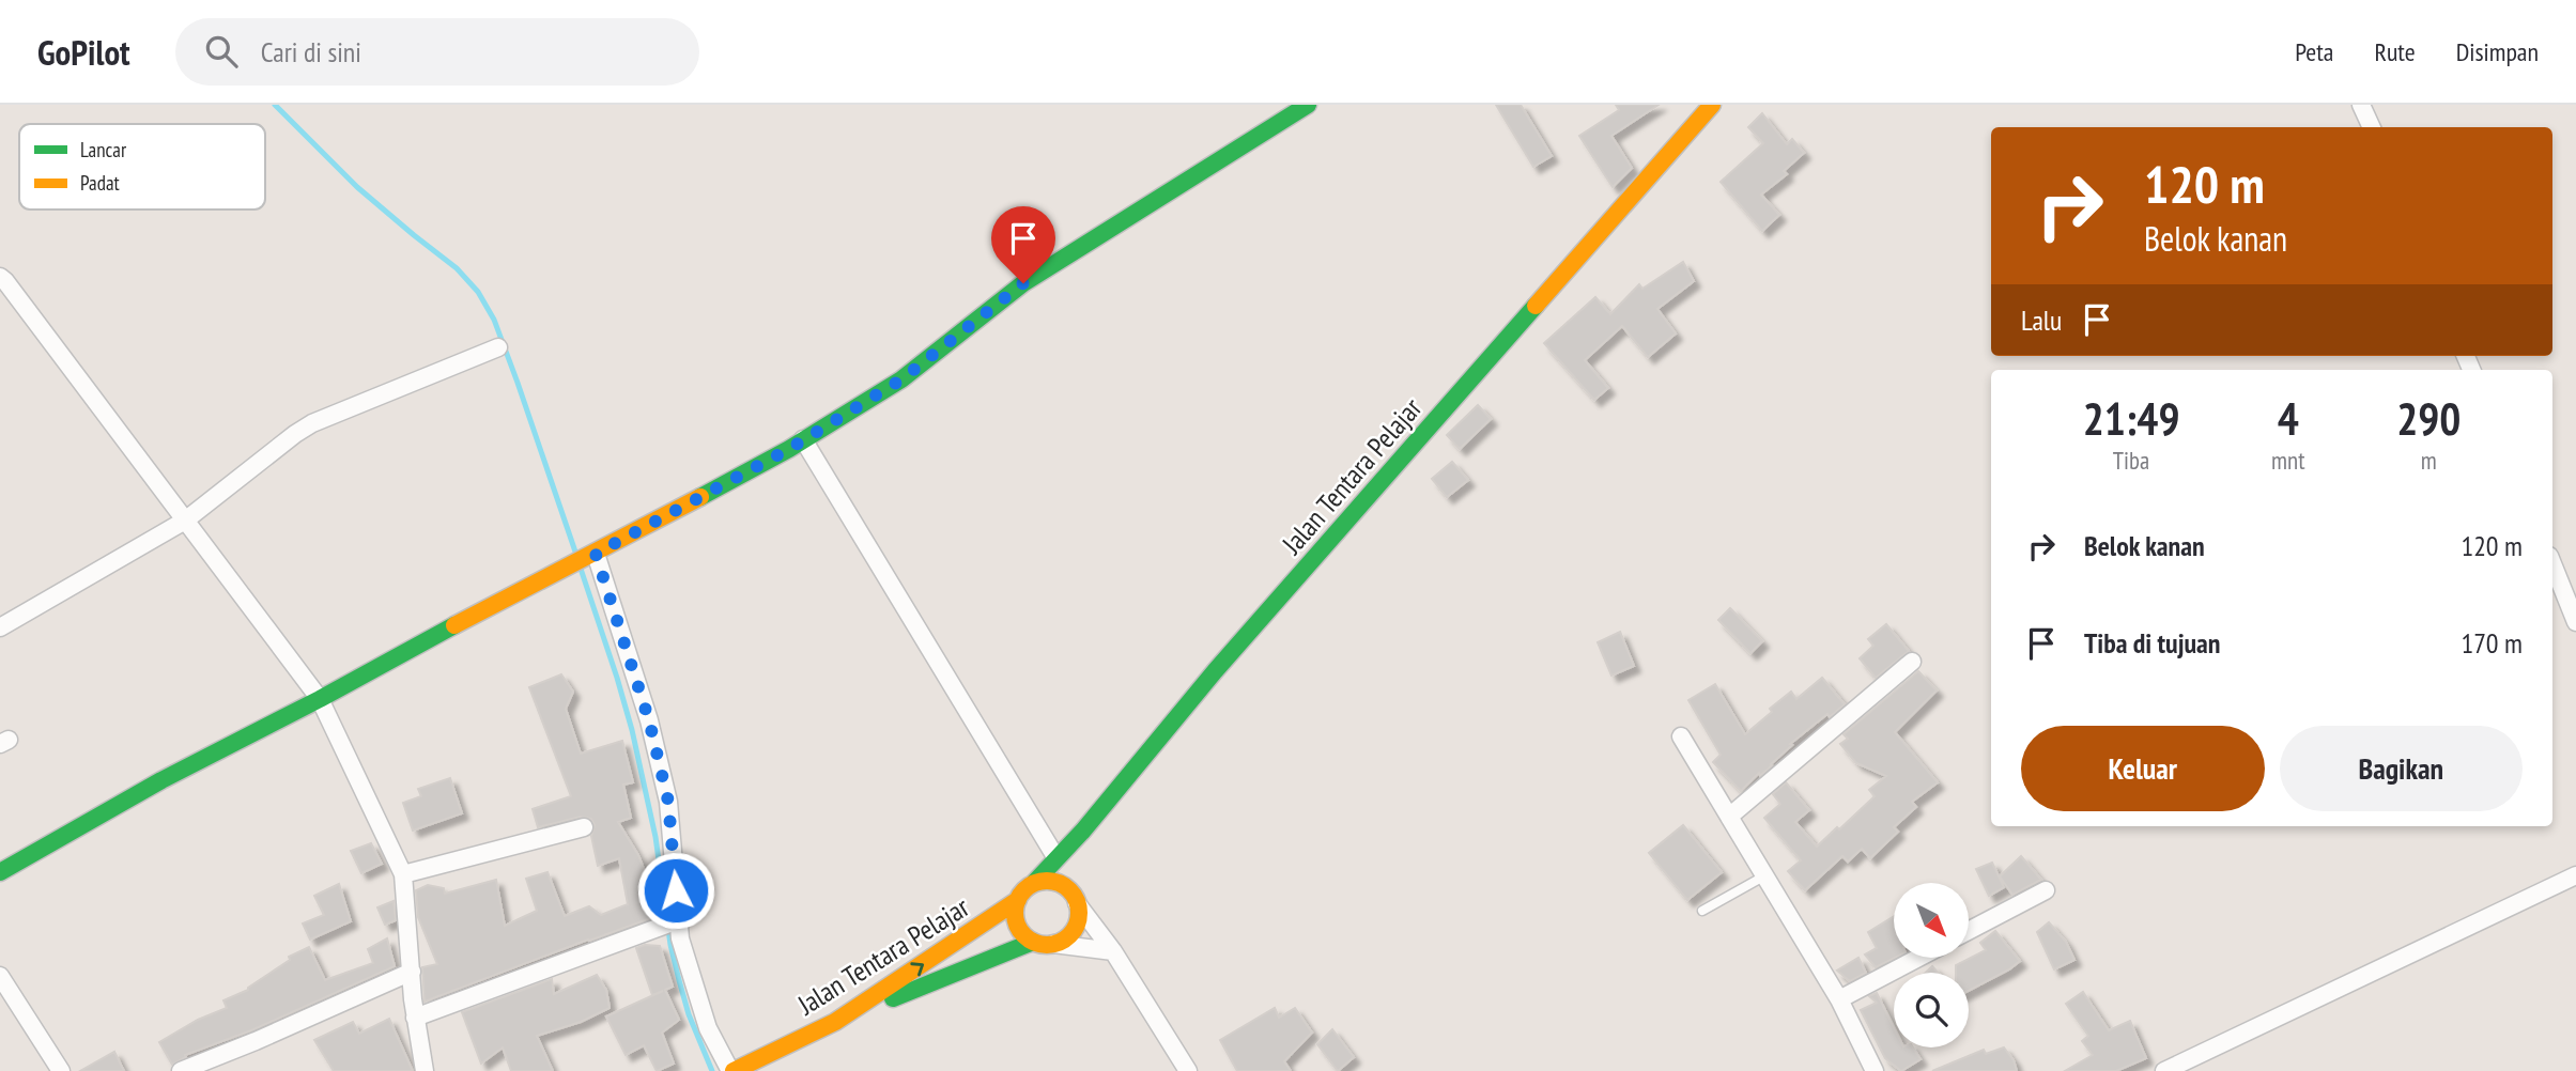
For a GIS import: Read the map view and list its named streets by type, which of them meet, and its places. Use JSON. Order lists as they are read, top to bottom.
{
  "streets": {
    "main road": ["Jalan Tentara Pelajar"]
  },
  "legend": ["Lancar", "Padat"],
  "north": "bottom right",
  "page": {
    "header": "GoPilot",
    "search": "Cari di sini",
    "nav": ["Peta", "Rute", "Disimpan"],
    "turn": ["120 m", "Belok kanan"],
    "then": "Lalu",
    "eta": [
      "21:49",
      "Tiba",
      "4",
      "mnt",
      "290",
      "m"
    ],
    "list": [
      {
        "name": "Belok kanan",
        "value": "120 m"
      },
      {
        "name": "Tiba di tujuan",
        "value": "170 m"
      }
    ],
    "buttons": ["Keluar", "Bagikan"]
  }
}
